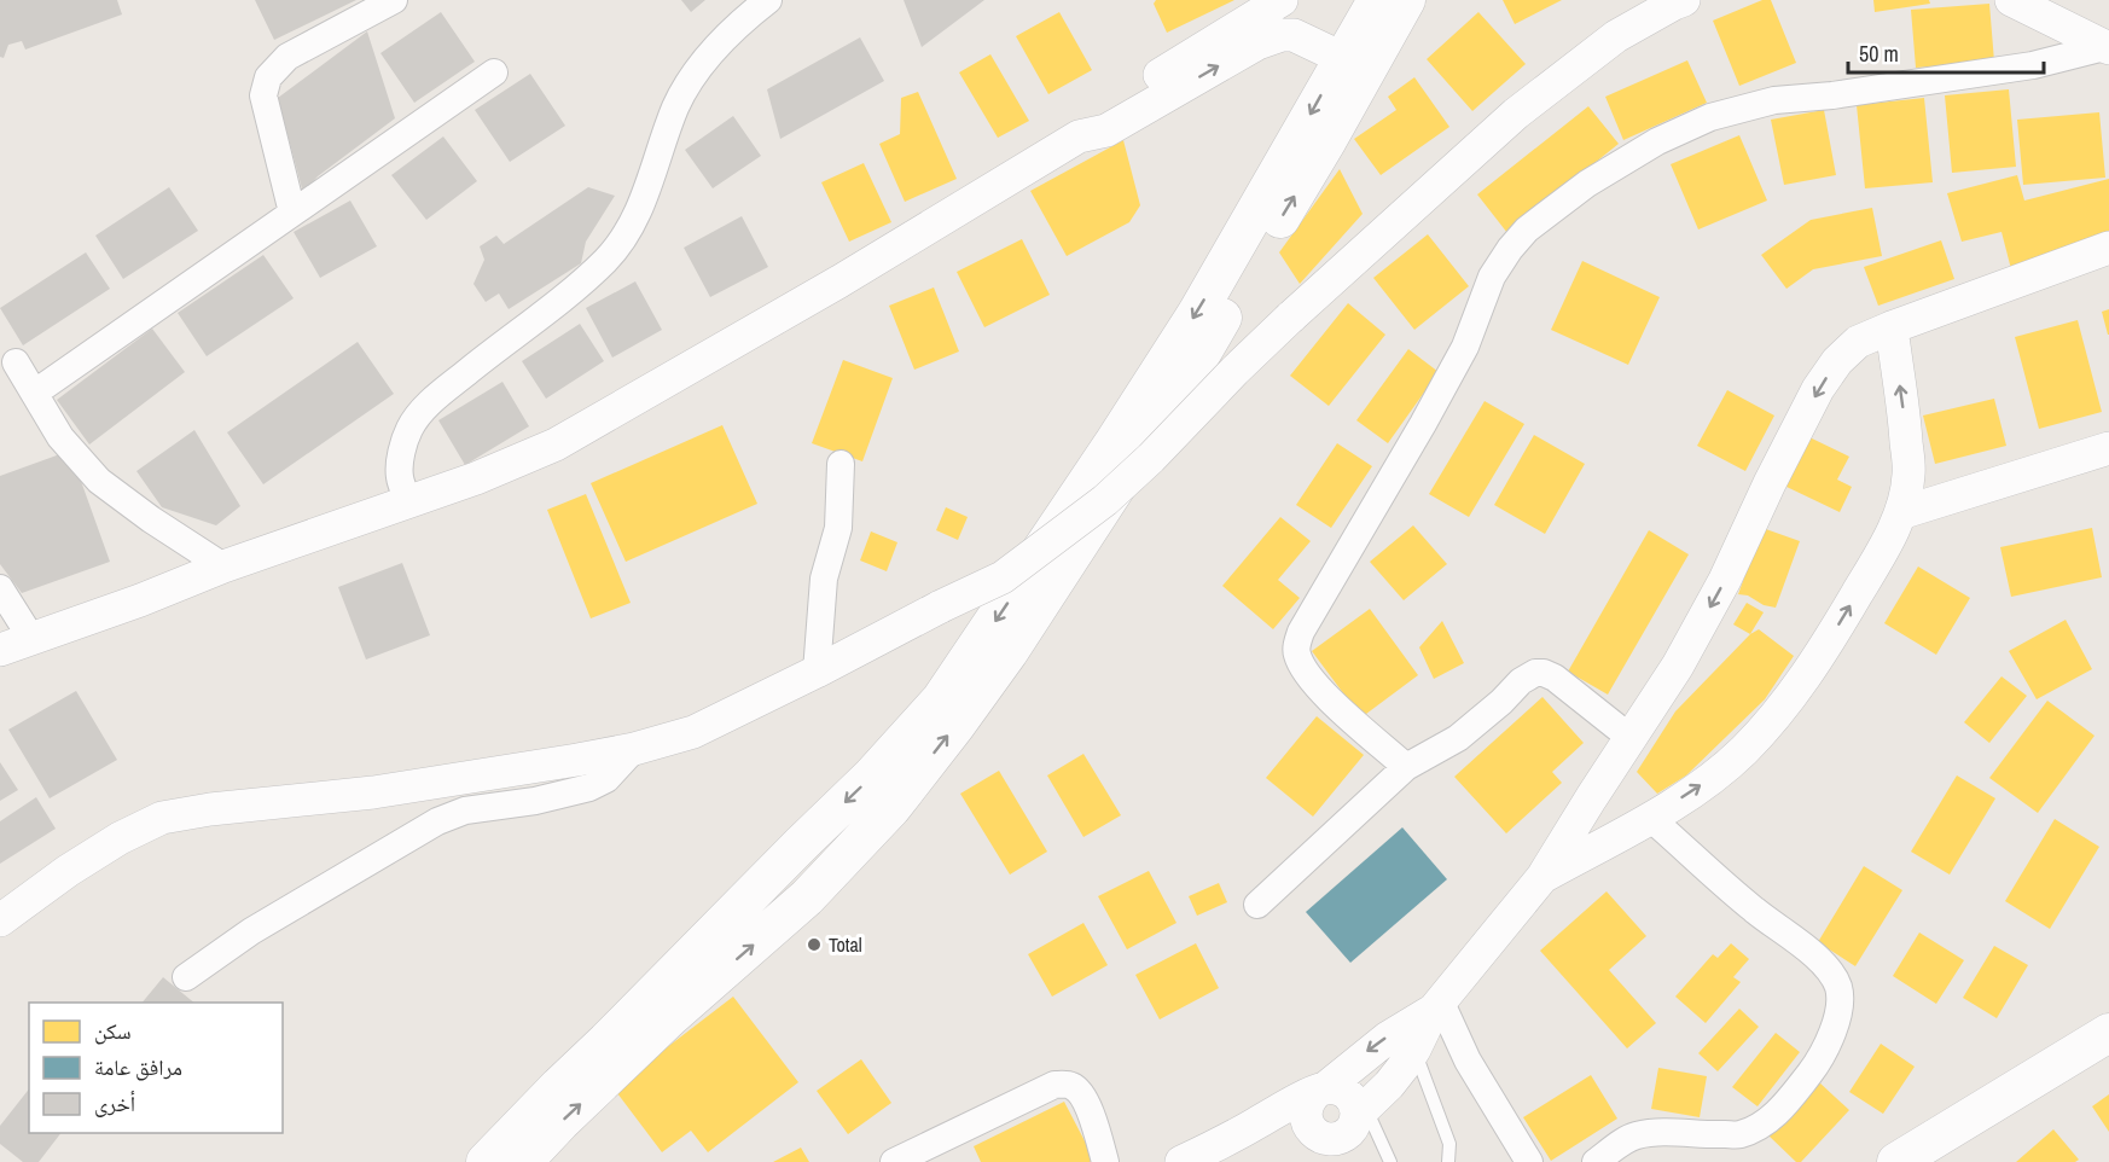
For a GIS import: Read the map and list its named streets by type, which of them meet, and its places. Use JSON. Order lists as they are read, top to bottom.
{
  "places": ["Total"],
  "legend": ["سكن", "مرافق عامة", "أخرى"],
  "scale_bar": "50 m"
}
